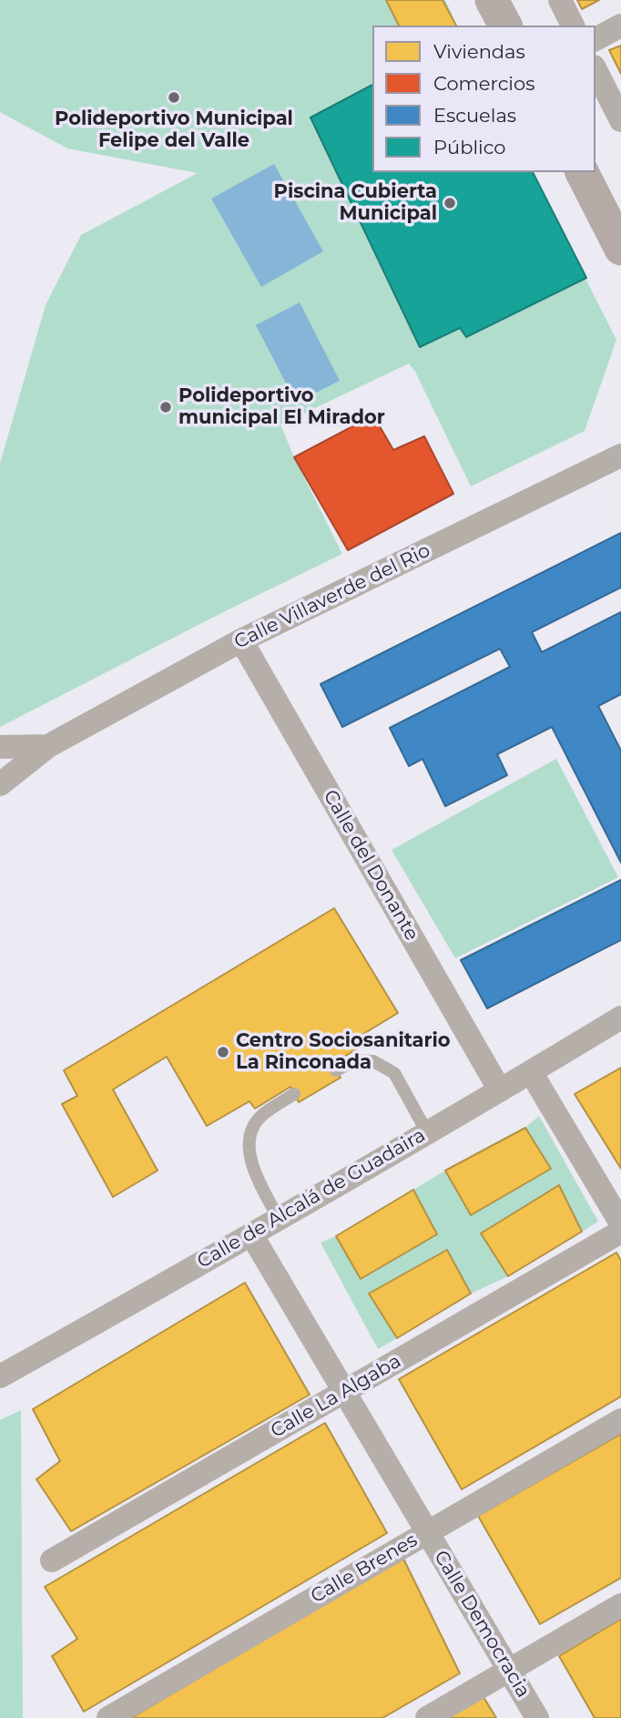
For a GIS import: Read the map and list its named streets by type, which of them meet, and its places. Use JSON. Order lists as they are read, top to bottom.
{
  "streets": {
    "street": [
      "Calle Villaverde del Rio",
      "Calle del Donante",
      "Calle de Alcalá de Guadaira",
      "Calle La Algaba",
      "Calle Brenes",
      "Calle Democracia"
    ]
  },
  "crossings": [
    ["Calle Villaverde del Rio", "Calle del Donante"],
    ["Calle del Donante", "Calle de Alcalá de Guadaira"],
    ["Calle de Alcalá de Guadaira", "Calle Democracia"],
    ["Calle La Algaba", "Calle Democracia"],
    ["Calle Brenes", "Calle Democracia"]
  ],
  "places": [
    "Polideportivo Municipal Felipe del Valle",
    "Piscina Cubierta Municipal",
    "Polideportivo municipal El Mirador",
    "Centro Sociosanitario La Rinconada"
  ],
  "legend": [
    "Viviendas",
    "Comercios",
    "Escuelas",
    "Público"
  ]
}
